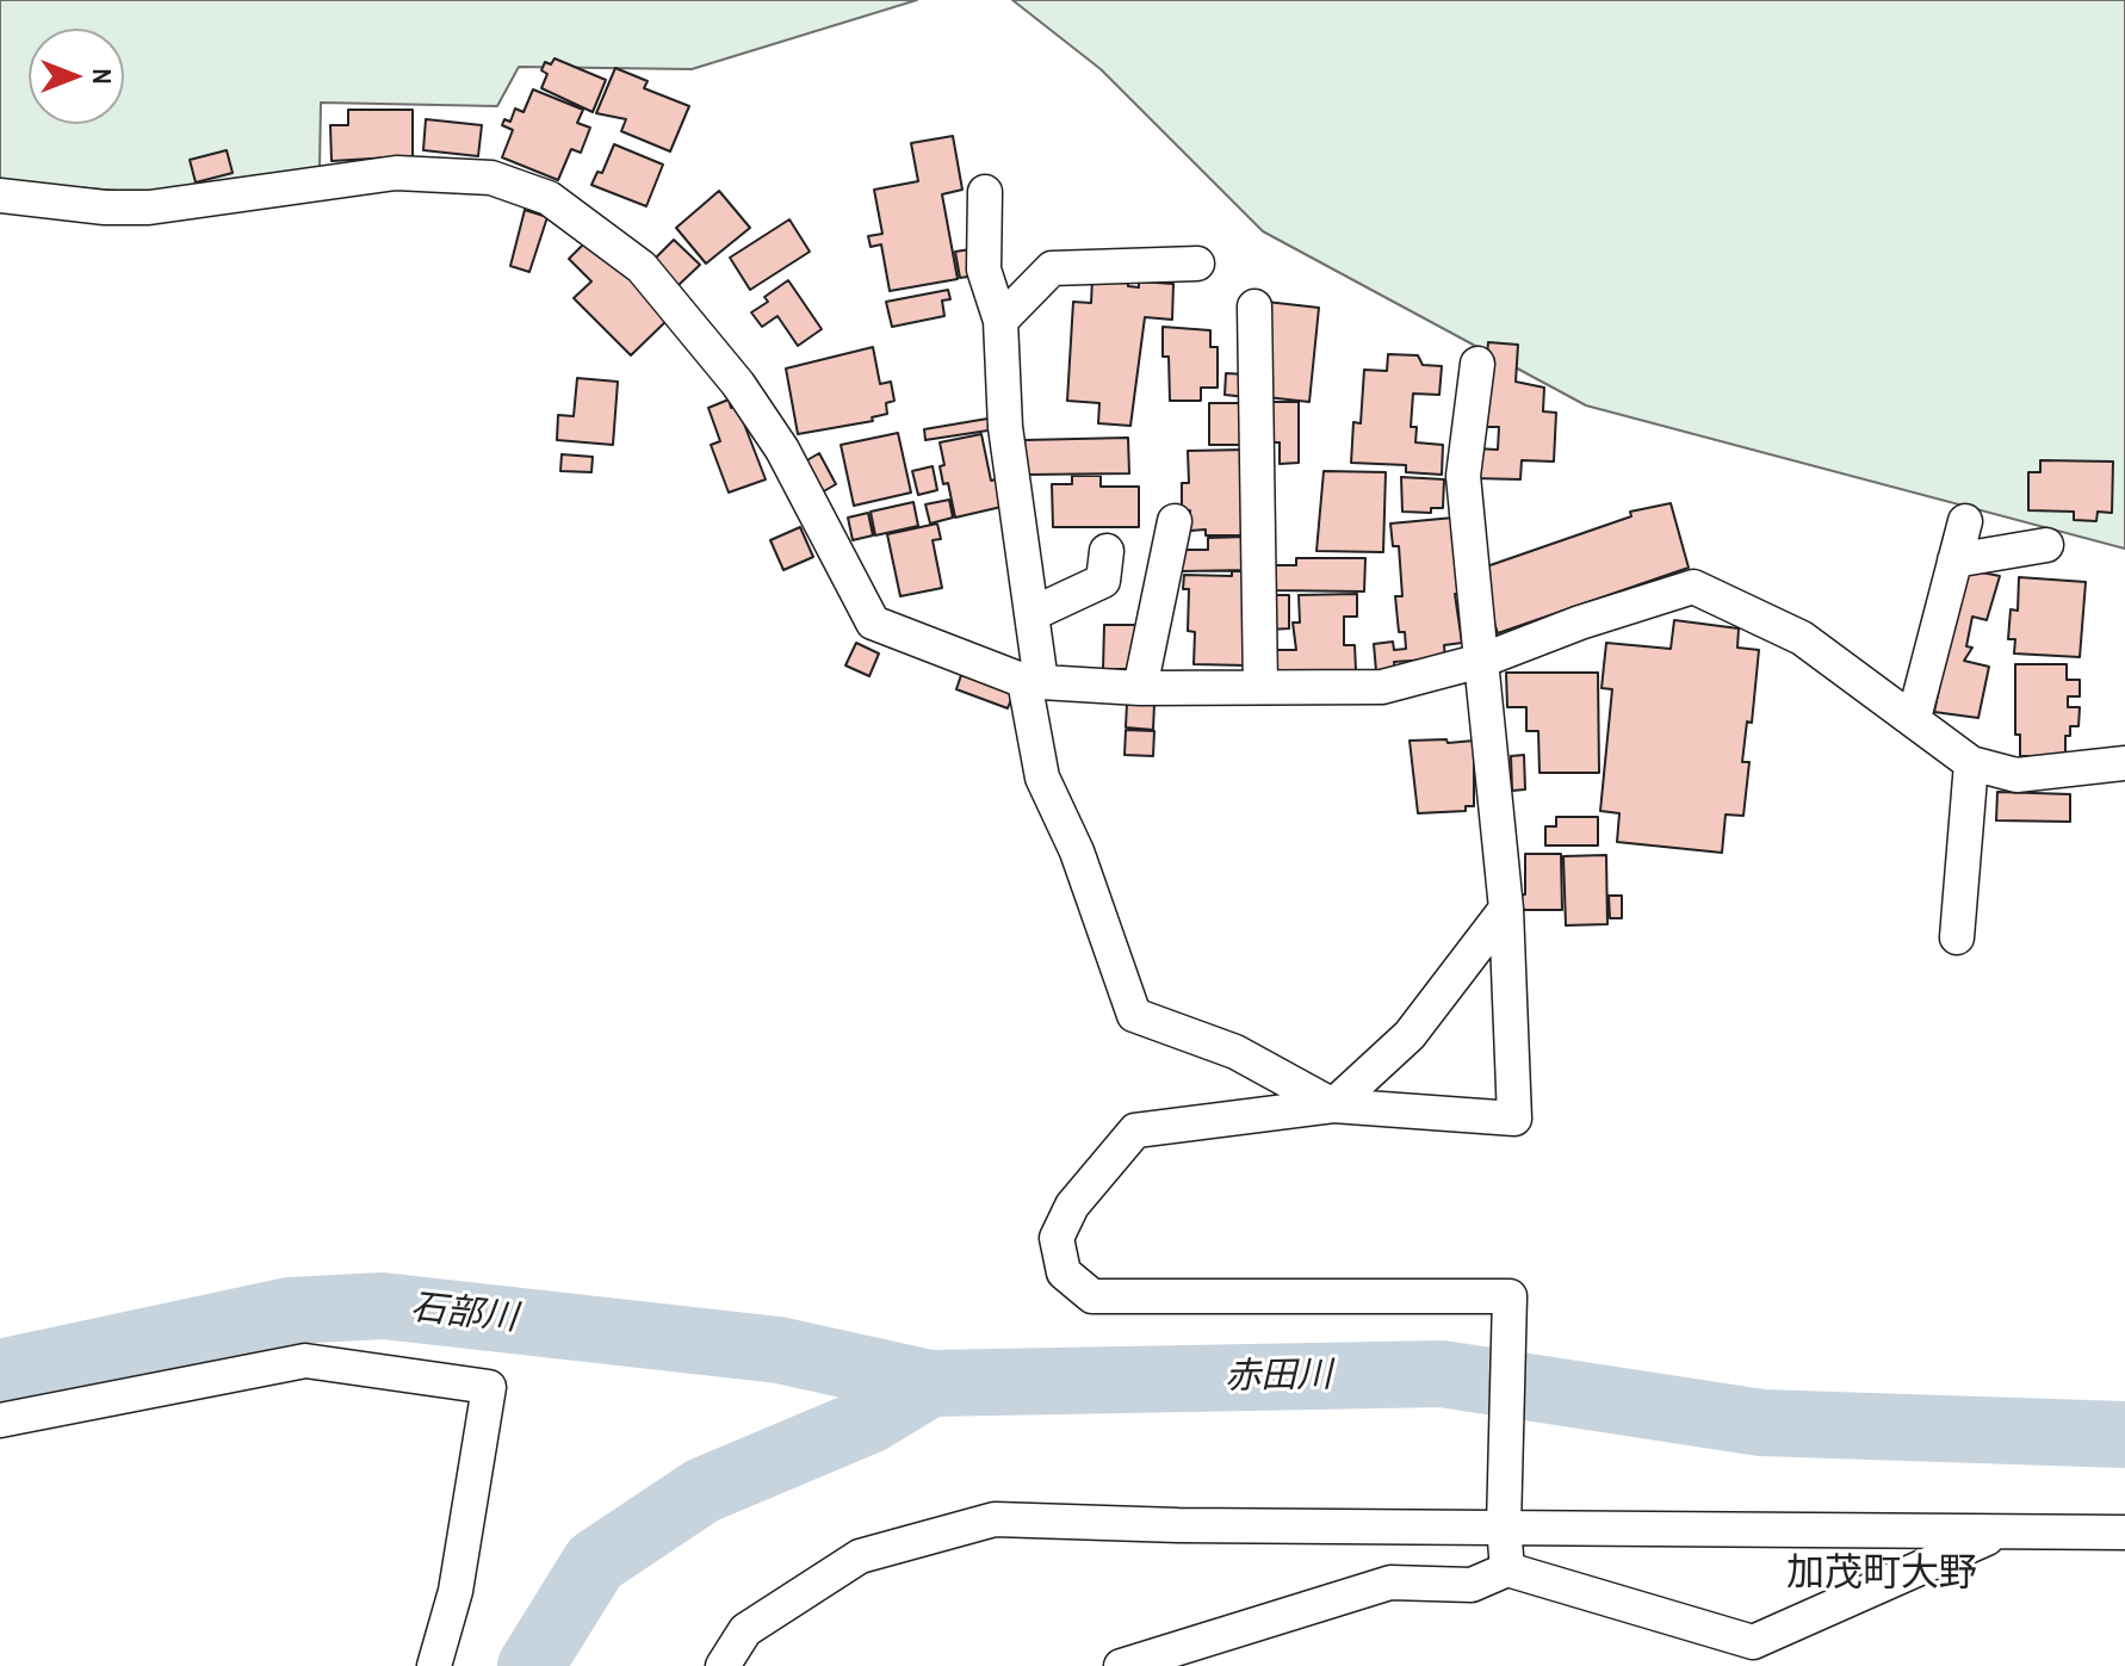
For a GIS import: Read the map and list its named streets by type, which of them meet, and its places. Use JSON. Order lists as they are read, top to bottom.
{
  "districts": ["加茂町大野"],
  "water": ["石部川", "赤田川"],
  "north": "right"
}
